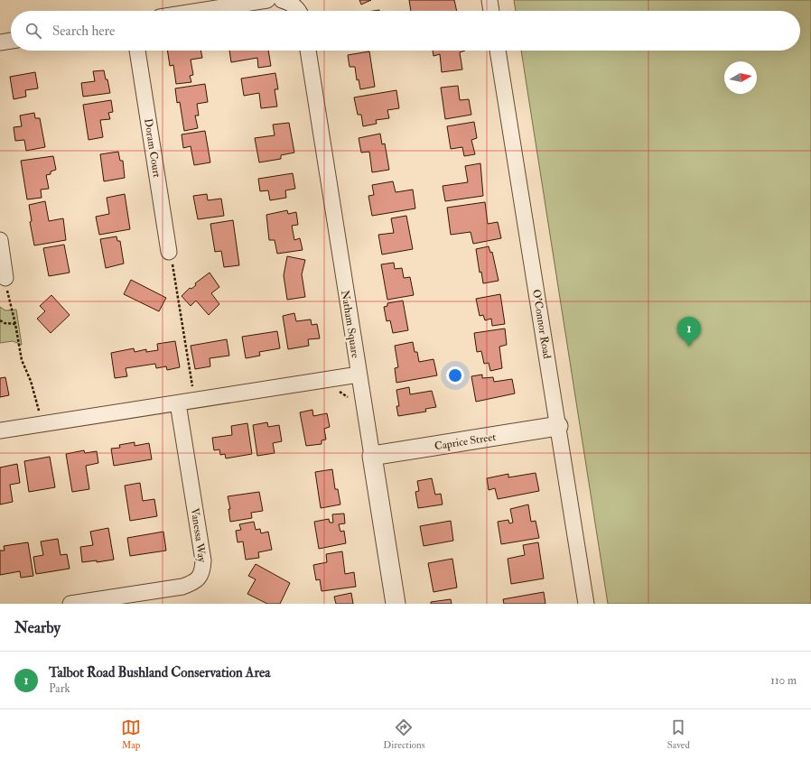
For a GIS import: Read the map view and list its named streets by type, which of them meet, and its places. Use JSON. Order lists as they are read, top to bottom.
{
  "streets": {
    "street": [
      "Doram Court",
      "Natham Square",
      "O'Connor Road",
      "Caprice Street",
      "Vanessa Way"
    ]
  },
  "crossings": [
    ["Natham Square", "Caprice Street"],
    ["O'Connor Road", "Caprice Street"]
  ],
  "north": "right",
  "page": {
    "search": "Search here",
    "pins": "1",
    "heading": "Nearby",
    "list": [
      {
        "mark": "1",
        "name": "Talbot Road Bushland Conservation Area",
        "note": "Park",
        "value": "110 m"
      }
    ],
    "nav": ["Map", "Directions", "Saved"]
  }
}
